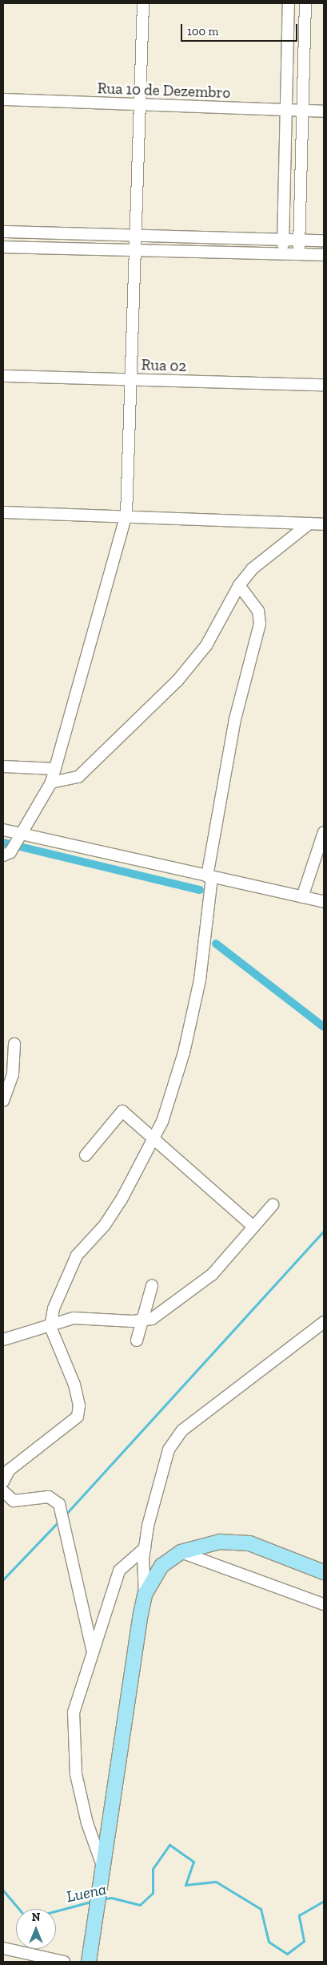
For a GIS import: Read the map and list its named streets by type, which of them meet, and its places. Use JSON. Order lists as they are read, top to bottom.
{
  "streets": {
    "street": ["Rua 10 de Dezembro", "Rua 02"]
  },
  "water": ["Luena"],
  "scale_bar": "100 m",
  "north": "top"
}
